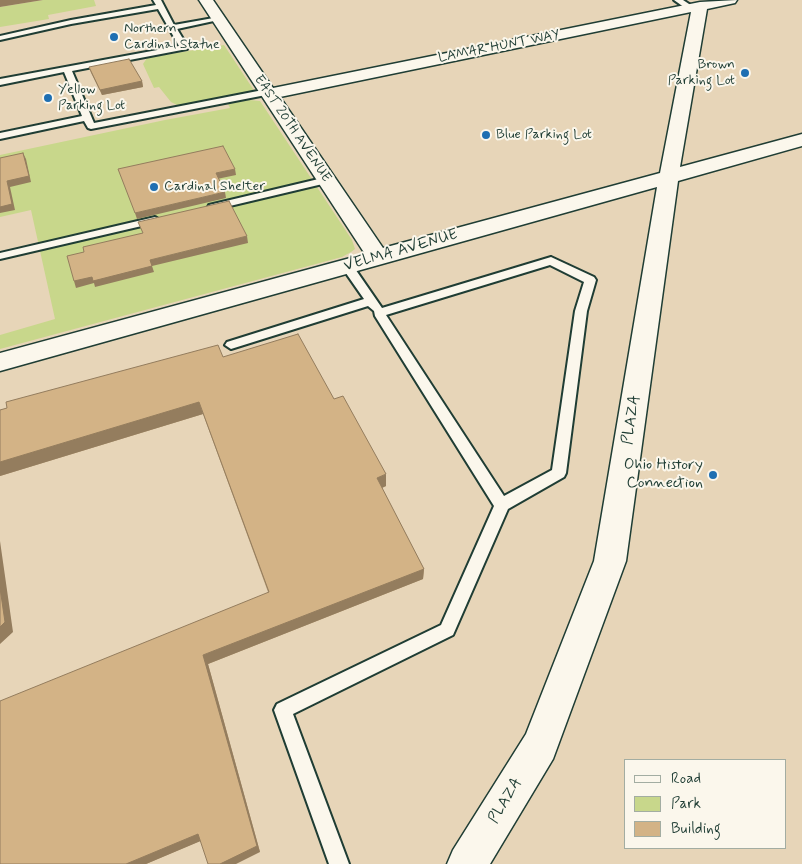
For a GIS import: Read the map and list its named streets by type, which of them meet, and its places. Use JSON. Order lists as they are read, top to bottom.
{
  "streets": {
    "street": [
      "LAMAR HUNT WAY",
      "EAST 20TH AVENUE",
      "VELMA AVENUE",
      "PLAZA"
    ]
  },
  "crossings": [
    ["LAMAR HUNT WAY", "EAST 20TH AVENUE"],
    ["LAMAR HUNT WAY", "PLAZA"],
    ["EAST 20TH AVENUE", "VELMA AVENUE"],
    ["VELMA AVENUE", "PLAZA"]
  ],
  "places": [
    "Northern Cardinal Statue",
    "Brown Parking Lot",
    "Yellow Parking Lot",
    "Blue Parking Lot",
    "Cardinal Shelter",
    "Ohio History Connection"
  ],
  "legend": ["Road", "Park", "Building"]
}
